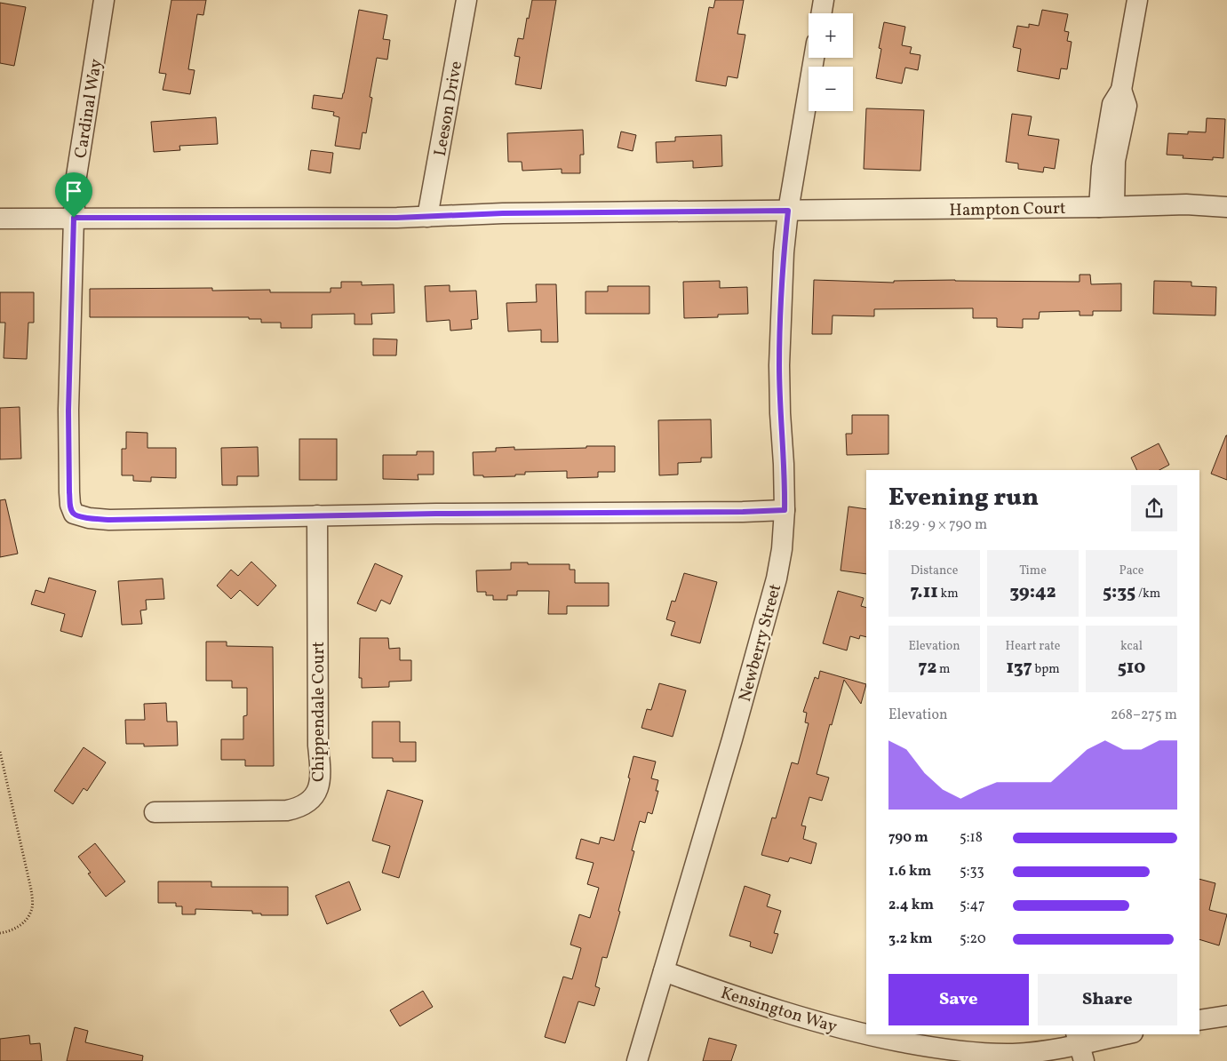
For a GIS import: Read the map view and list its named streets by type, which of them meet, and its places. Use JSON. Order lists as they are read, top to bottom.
{
  "streets": {
    "street": [
      "Cardinal Way",
      "Leeson Drive",
      "Hampton Court",
      "Newberry Street",
      "Chippendale Court",
      "Kensington Way"
    ]
  },
  "crossings": [
    ["Cardinal Way", "Hampton Court"],
    ["Cardinal Way", "Chippendale Court"],
    ["Leeson Drive", "Hampton Court"],
    ["Hampton Court", "Newberry Street"],
    ["Newberry Street", "Kensington Way"]
  ],
  "page": {
    "map_buttons": ["+", "−"],
    "heading": ["Evening run", "18:29 · 9 × 790 m"],
    "stats": [
      ["Distance", "7.11 km"],
      ["Time", "39:42"],
      ["Pace", "5:35 /km"],
      ["Elevation", "72 m"],
      ["Heart rate", "137 bpm"],
      ["kcal", "510"]
    ],
    "chart": ["Elevation", "268–275 m"],
    "list": [
      {
        "name": "790 m",
        "note": "5:18"
      },
      {
        "name": "1.6 km",
        "note": "5:33"
      },
      {
        "name": "2.4 km",
        "note": "5:47"
      },
      {
        "name": "3.2 km",
        "note": "5:20"
      }
    ],
    "buttons": ["Save", "Share"]
  }
}
